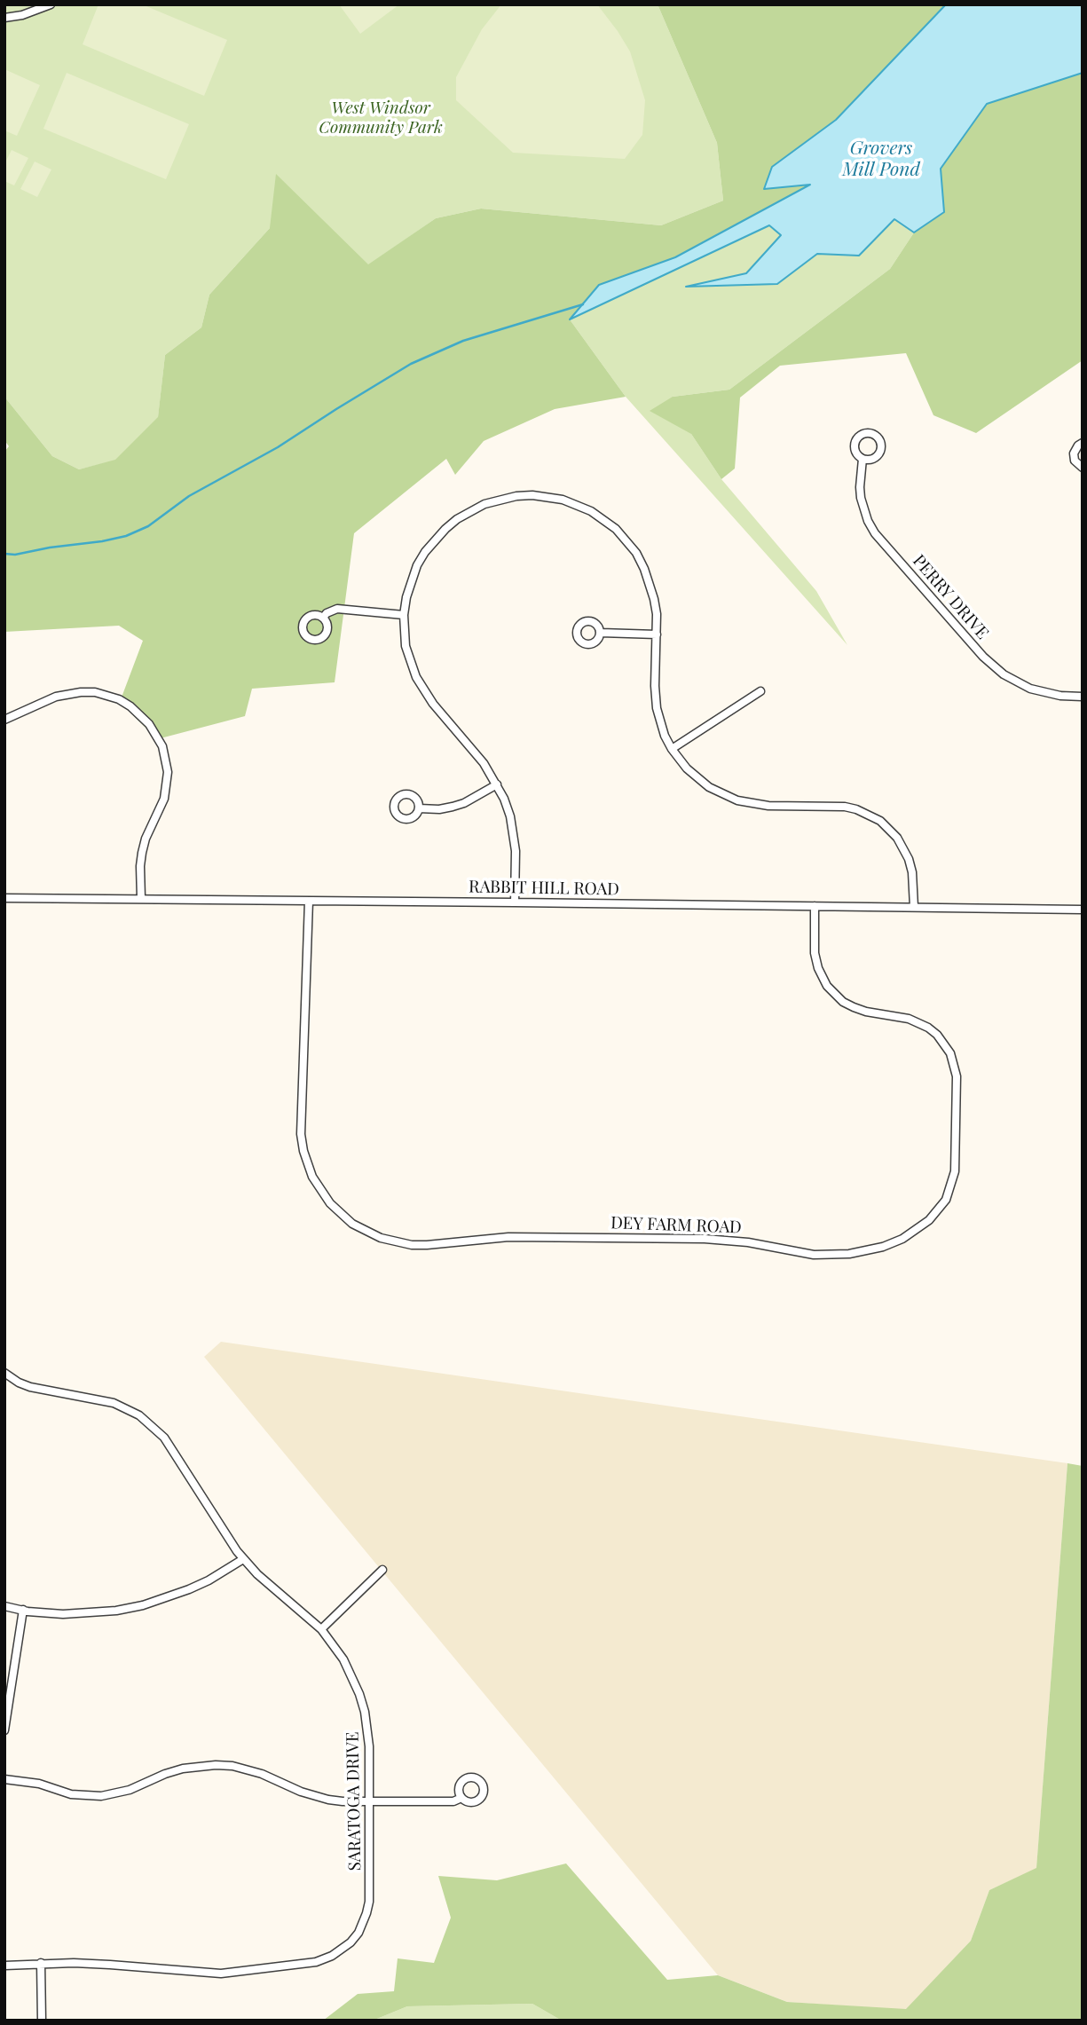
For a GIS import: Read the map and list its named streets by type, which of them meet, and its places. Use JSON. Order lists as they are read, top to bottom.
{
  "streets": {
    "street": [
      "PERRY DRIVE",
      "RABBIT HILL ROAD",
      "DEY FARM ROAD",
      "SARATOGA DRIVE"
    ]
  },
  "crossings": [
    ["RABBIT HILL ROAD", "DEY FARM ROAD"]
  ],
  "water": ["Grovers Mill Pond"],
  "parks": ["West Windsor Community Park"]
}
